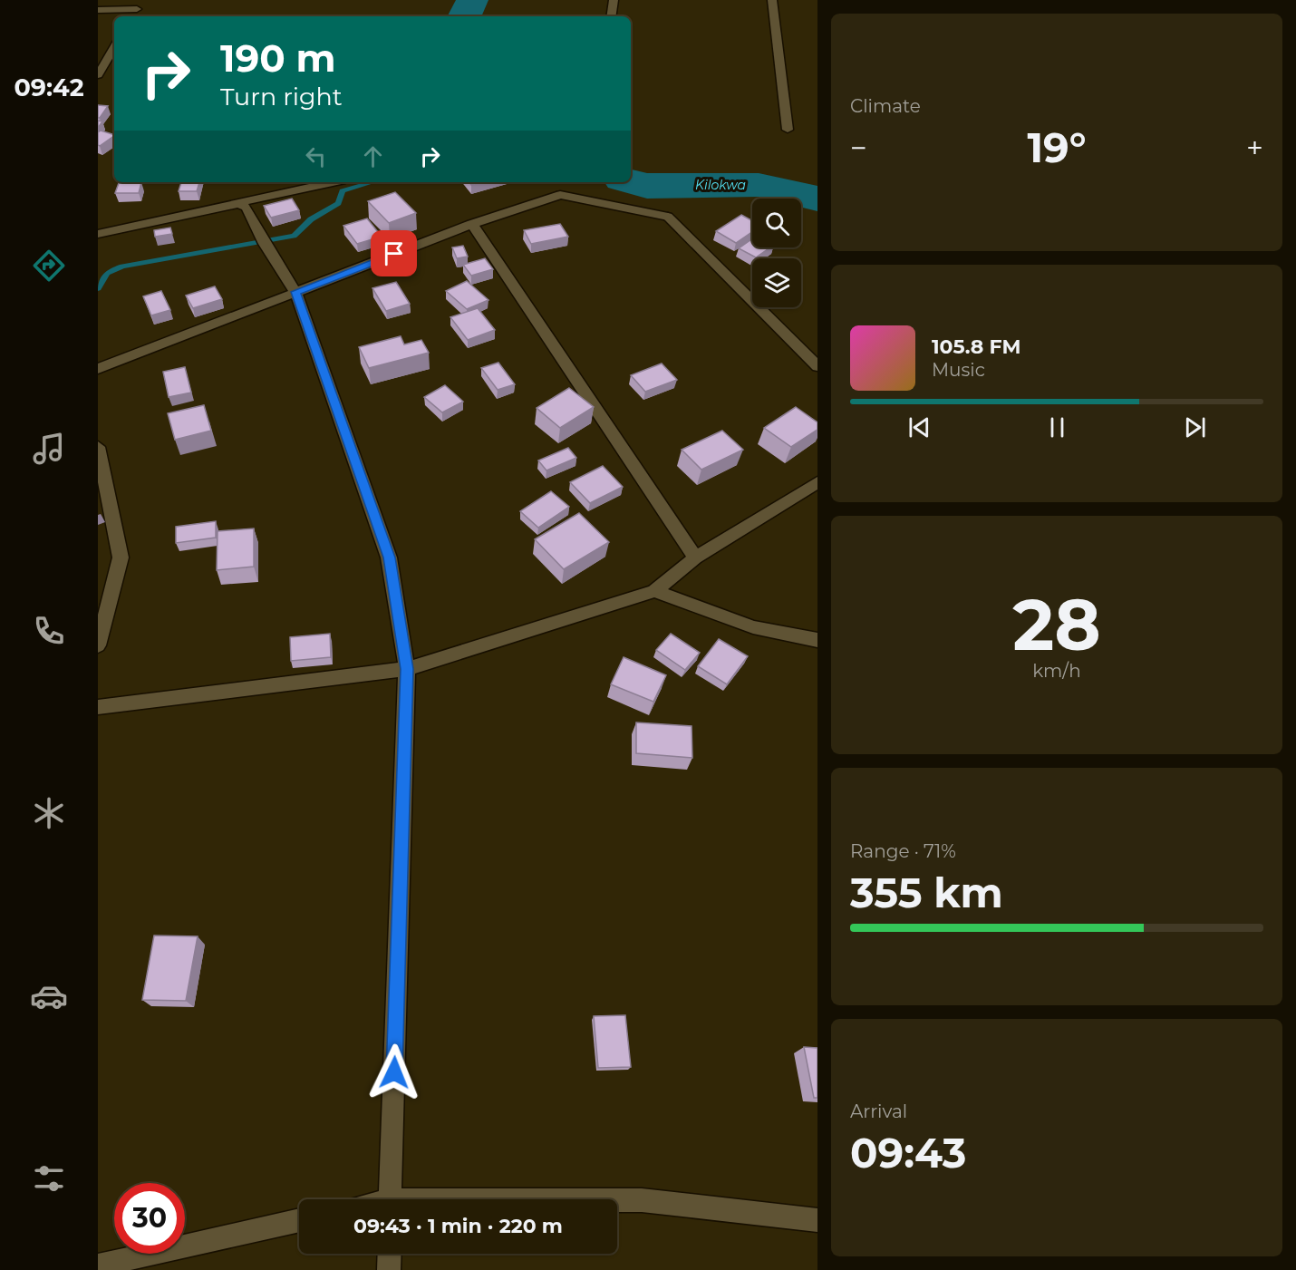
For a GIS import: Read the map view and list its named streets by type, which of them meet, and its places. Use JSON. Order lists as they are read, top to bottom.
{
  "water": ["Kilokwa"],
  "page": {
    "tabs": "09:42",
    "tile": [
      "Climate",
      ["28", "km/h"],
      ["Range · 71%", "355 km"],
      ["Arrival", "09:43"]
    ],
    "turn": ["190 m", "Turn right"],
    "heat": ["−", "19°", "+"],
    "song": ["105.8 FM", "Music"],
    "limit": "30",
    "trip": "09:43 · 1 min · 220 m"
  }
}
